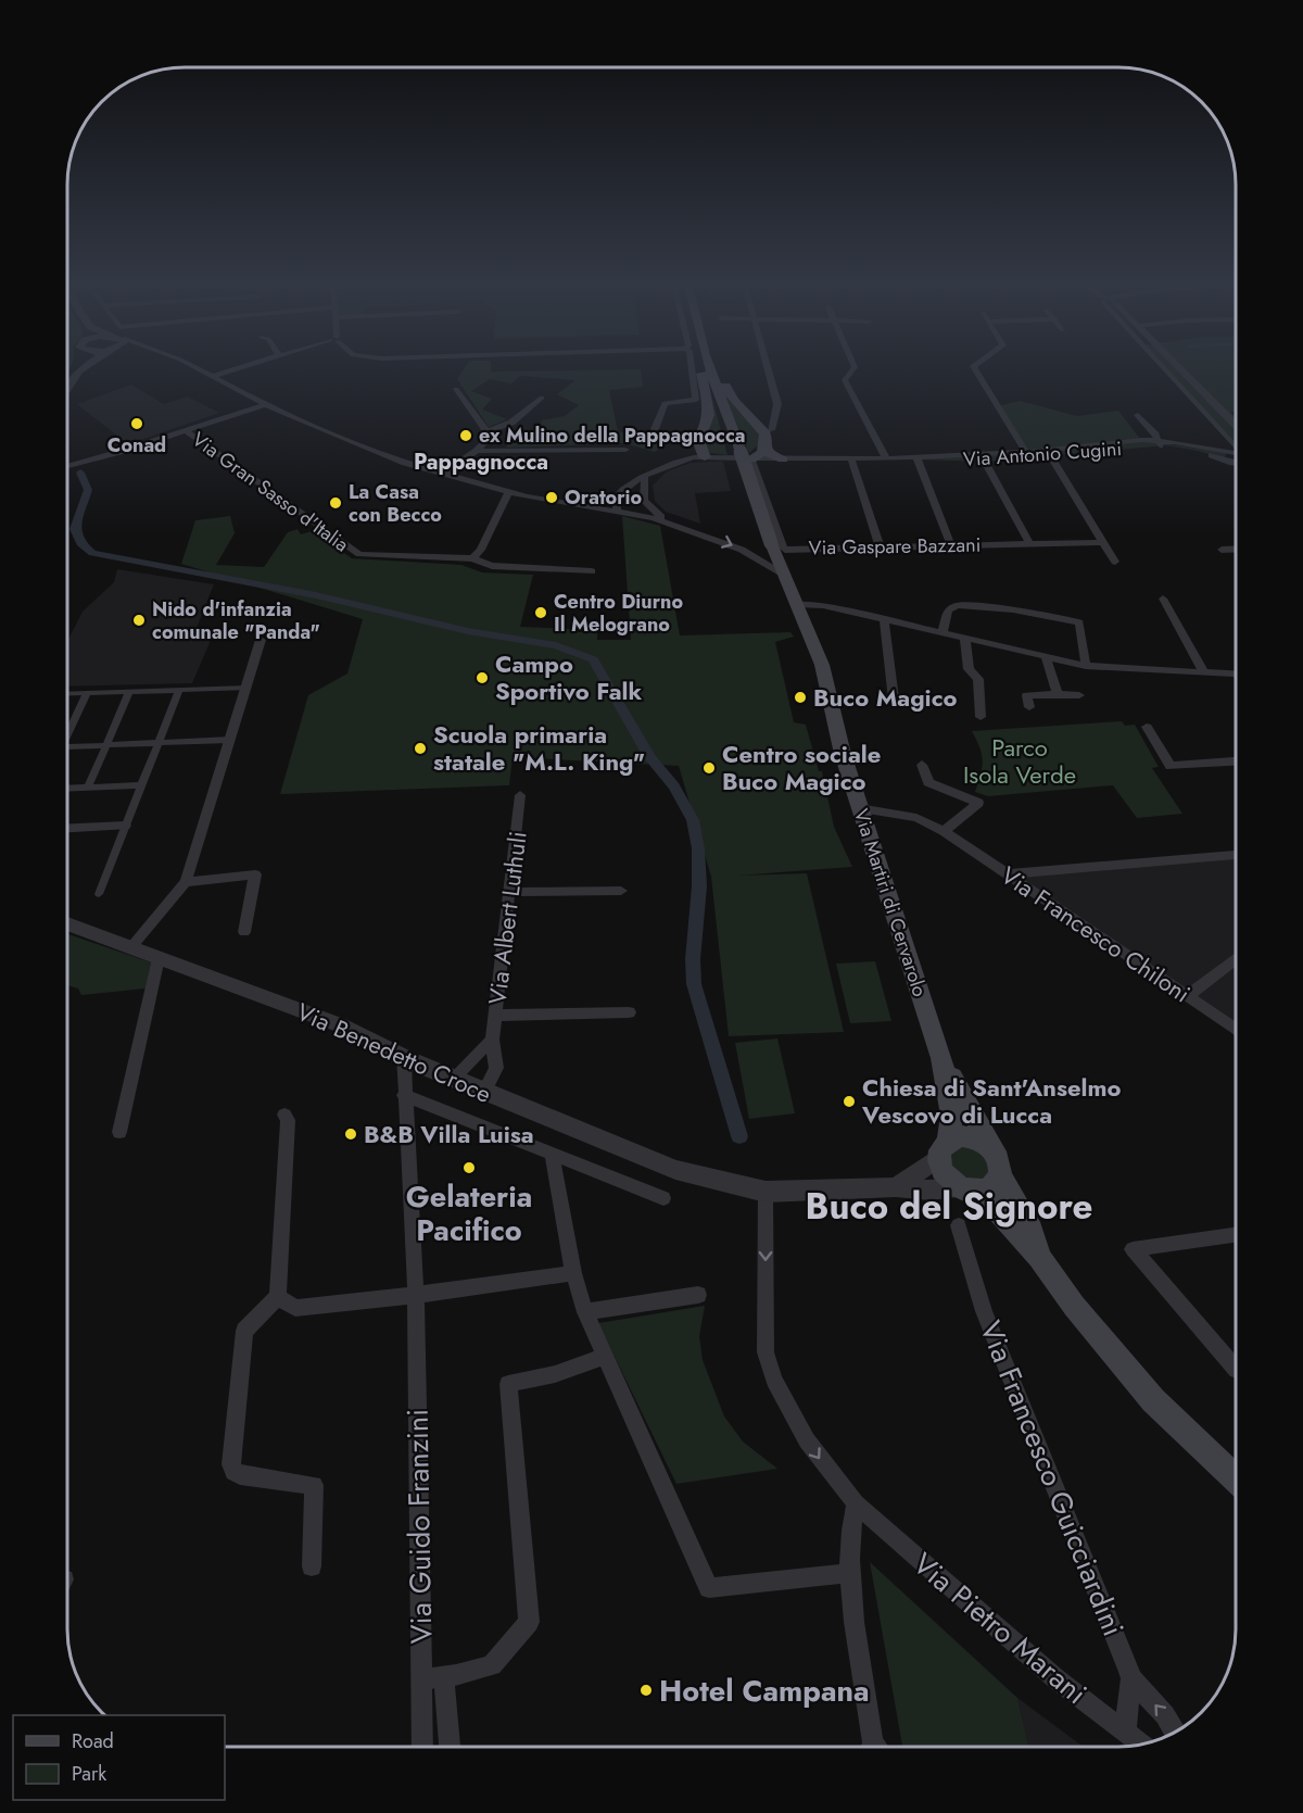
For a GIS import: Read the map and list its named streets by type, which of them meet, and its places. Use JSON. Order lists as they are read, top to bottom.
{
  "streets": {
    "main road": ["Via Martiri di Cervarolo"],
    "street": [
      "Via Antonio Cugini",
      "Via Gran Sasso d'Italia",
      "Via Gaspare Bazzani",
      "Via Albert Luthuli",
      "Via Francesco Chiloni",
      "Via Benedetto Croce",
      "Via Francesco Guicciardini",
      "Via Guido Franzini",
      "Via Pietro Marani"
    ]
  },
  "crossings": [
    ["Via Antonio Cugini", "Via Gaspare Bazzani"],
    ["Via Martiri di Cervarolo", "Via Francesco Chiloni"],
    ["Via Martiri di Cervarolo", "Via Benedetto Croce"],
    ["Via Albert Luthuli", "Via Benedetto Croce"],
    ["Via Benedetto Croce", "Via Guido Franzini"],
    ["Via Benedetto Croce", "Via Pietro Marani"],
    ["Via Francesco Guicciardini", "Via Pietro Marani"]
  ],
  "one_way": ["Via Pietro Marani"],
  "districts": ["Pappagnocca", "Buco del Signore"],
  "parks": ["Parco Isola Verde"],
  "places": [
    "Conad",
    "ex Mulino della Pappagnocca",
    "Oratorio",
    "La Casa con Becco",
    "Centro Diurno Il Melograno",
    "Nido d'infanzia comunale \"Panda\"",
    "Campo Sportivo Falk",
    "Buco Magico",
    "Scuola primaria statale \"M.L. King\"",
    "Centro sociale Buco Magico",
    "Chiesa di Sant'Anselmo Vescovo di Lucca",
    "B&B Villa Luisa",
    "Gelateria Pacifico",
    "Hotel Campana"
  ],
  "legend": ["Road", "Park"]
}
